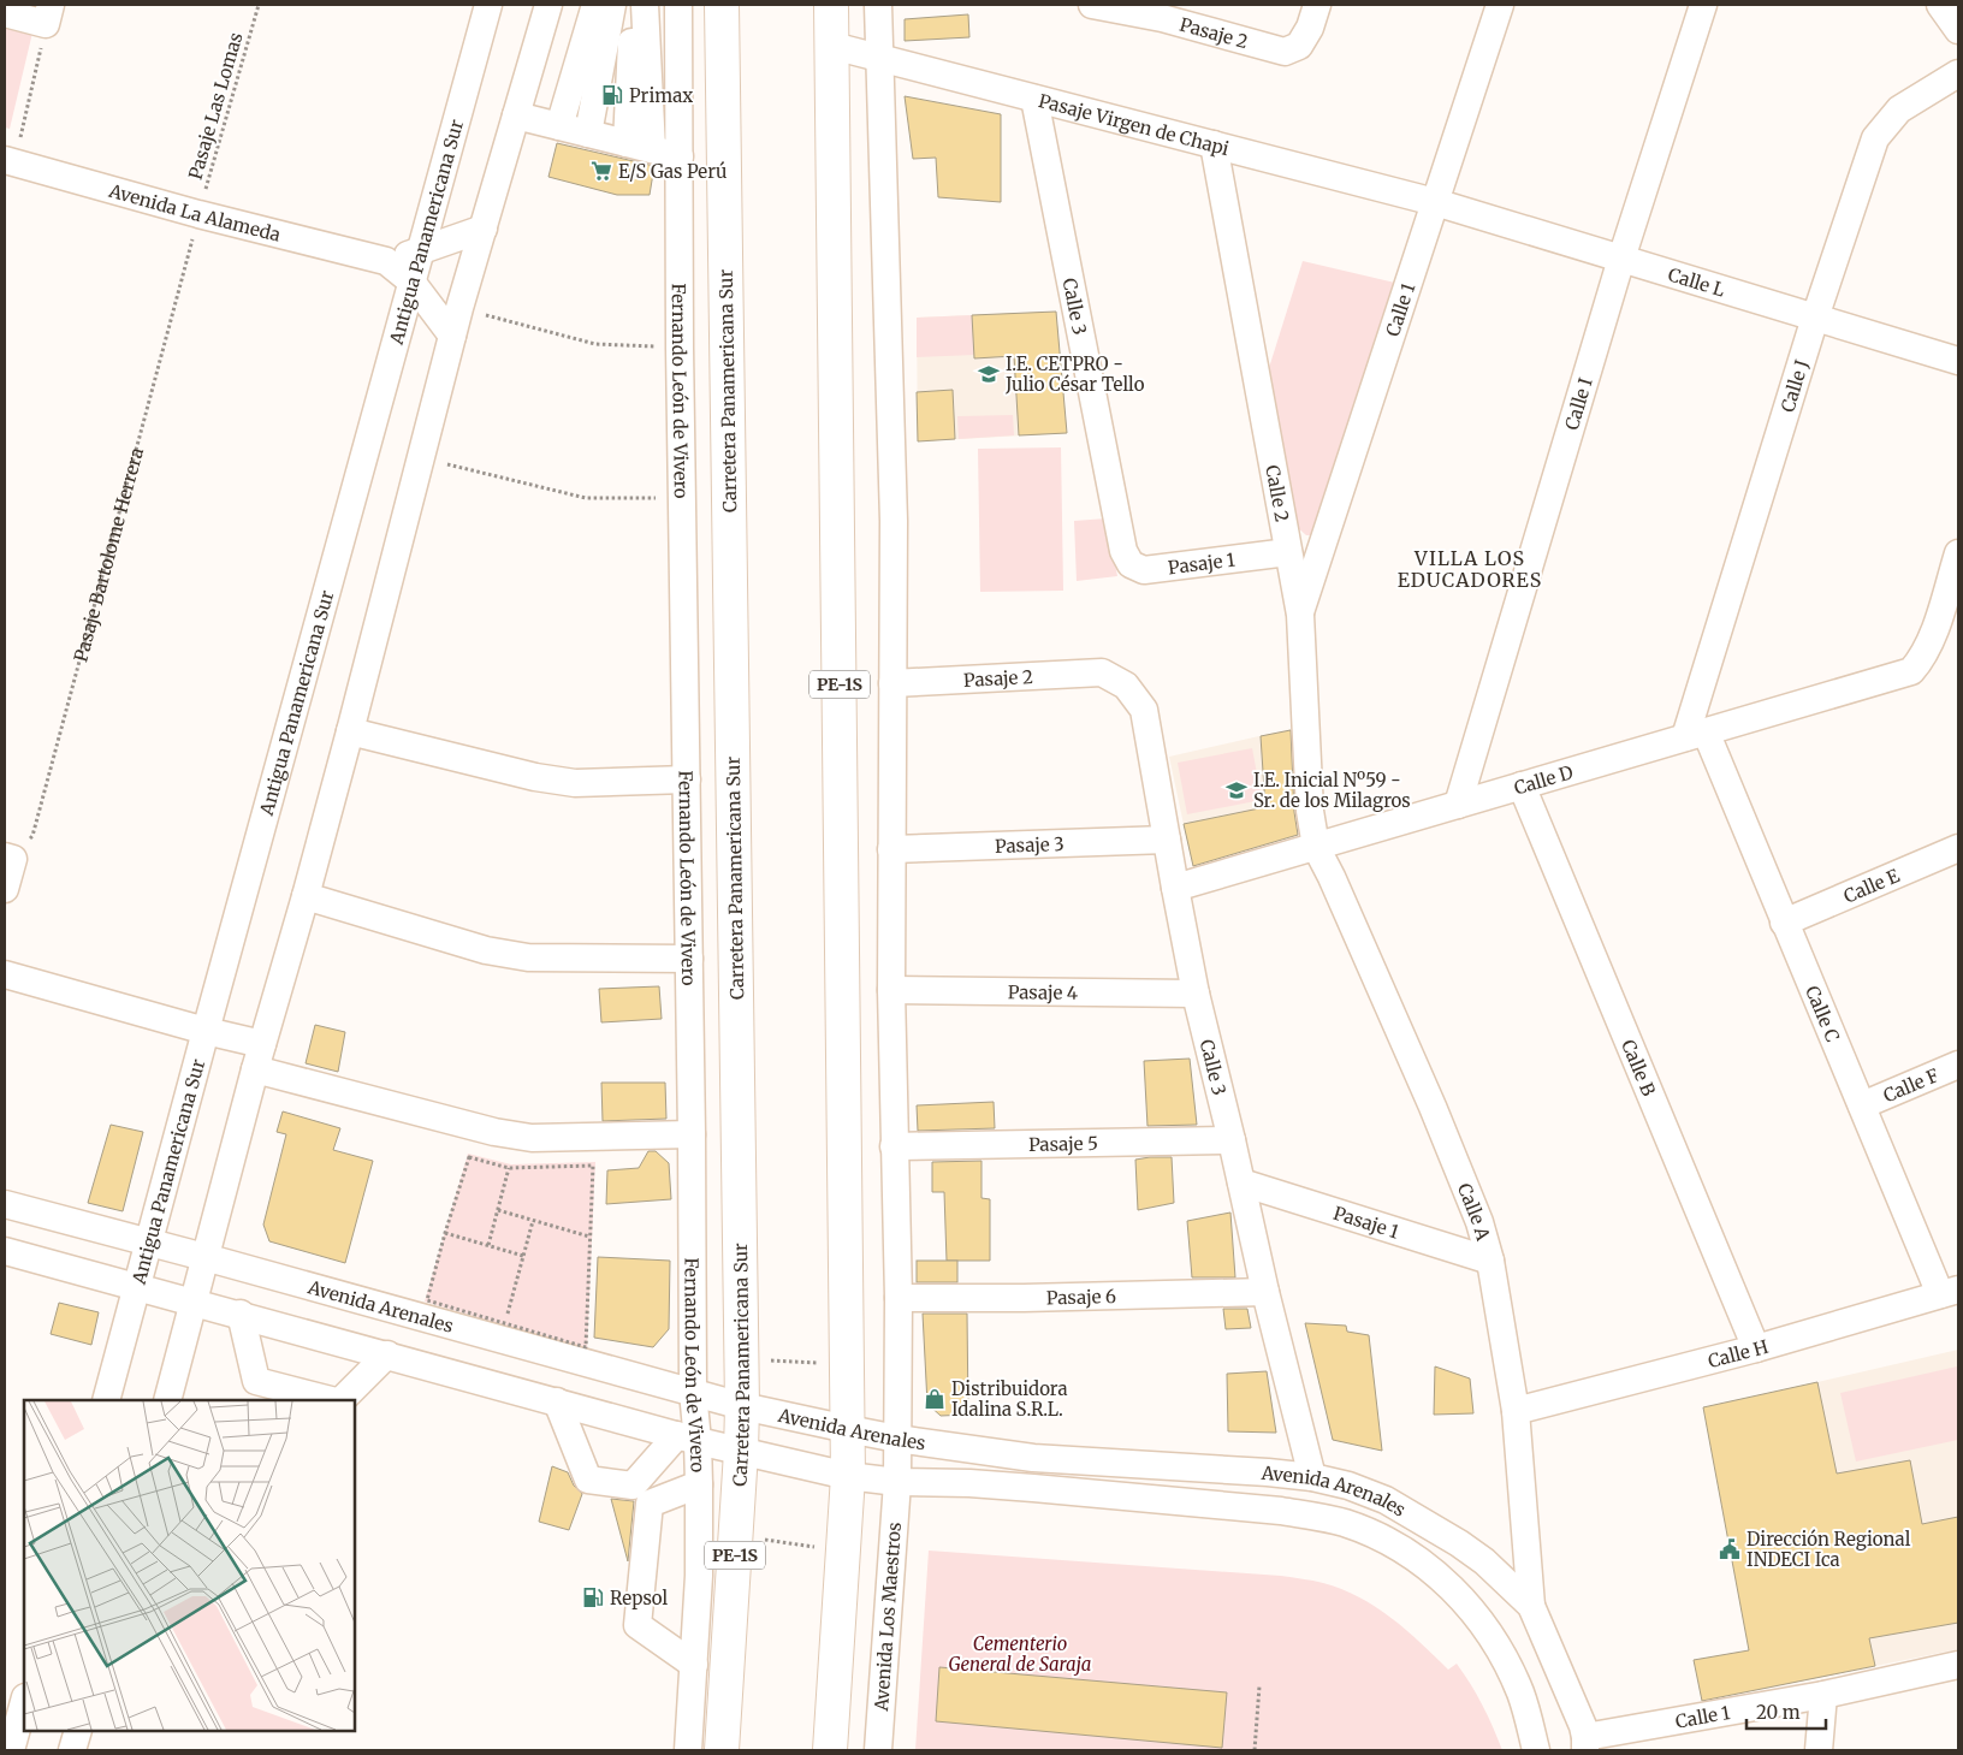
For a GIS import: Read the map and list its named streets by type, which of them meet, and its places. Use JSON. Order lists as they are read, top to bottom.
{
  "streets": {
    "highway": ["Carretera Panamericana Sur", "PE-1S"],
    "street": [
      "Pasaje 2",
      "Pasaje Virgen de Chapi",
      "Avenida La Alameda",
      "Antigua Panamericana Sur",
      "Calle L",
      "Calle 3",
      "Calle 1",
      "Calle J",
      "Fernando León de Vivero",
      "Calle I",
      "Calle 2",
      "Pasaje 1",
      "Calle D",
      "Pasaje 3",
      "Calle E",
      "Pasaje 4",
      "Calle C",
      "Calle B",
      "Calle F",
      "Pasaje 5",
      "Calle A",
      "Pasaje 6",
      "Avenida Arenales",
      "Calle H",
      "Avenida Los Maestros"
    ],
    "path": ["Pasaje Las Lomas", "Pasaje Bartolome Herrera"]
  },
  "crossings": [
    ["Pasaje 2", "Calle 3"],
    ["Pasaje Las Lomas", "Avenida La Alameda"],
    ["Pasaje Las Lomas", "Pasaje Bartolome Herrera"],
    ["Pasaje Virgen de Chapi", "Calle L"],
    ["Pasaje Virgen de Chapi", "Calle 3"],
    ["Pasaje Virgen de Chapi", "Calle 1"],
    ["Pasaje Virgen de Chapi", "Calle 2"],
    ["Pasaje Virgen de Chapi", "PE-1S"],
    ["Avenida La Alameda", "Antigua Panamericana Sur"],
    ["Avenida La Alameda", "Pasaje Bartolome Herrera"],
    ["Antigua Panamericana Sur", "Avenida Arenales"],
    ["Calle L", "Calle 1"],
    ["Calle L", "Calle J"],
    ["Calle L", "Calle I"],
    ["Calle 3", "Pasaje 1"],
    ["Calle 3", "Calle D"],
    ["Calle 3", "Pasaje 3"],
    ["Calle 3", "Pasaje 4"],
    ["Calle 3", "Pasaje 5"],
    ["Calle 3", "Pasaje 6"],
    ["Calle 3", "Avenida Arenales"],
    ["Calle 1", "Calle 2"],
    ["Calle 1", "Avenida Arenales"],
    ["Calle J", "Calle D"],
    ["Calle J", "Calle C"],
    ["Fernando León de Vivero", "Avenida Arenales"],
    ["Carretera Panamericana Sur", "Avenida Arenales"],
    ["Calle I", "Calle D"],
    ["Calle 2", "Pasaje 1"],
    ["Calle 2", "Calle D"],
    ["Calle 2", "Calle A"],
    ["Pasaje 1", "Calle A"],
    ["PE-1S", "Avenida Arenales"],
    ["Calle D", "Calle C"],
    ["Calle D", "Calle B"],
    ["Calle D", "Calle A"],
    ["Calle E", "Calle C"],
    ["Calle C", "Calle F"],
    ["Calle C", "Calle H"],
    ["Calle B", "Calle H"],
    ["Calle A", "Avenida Arenales"],
    ["Calle A", "Calle H"],
    ["Avenida Arenales", "Avenida Los Maestros"]
  ],
  "districts": ["VILLA LOS EDUCADORES"],
  "parks": ["Cementerio General de Saraja"],
  "places": {
    "fuel station": ["Primax", "Repsol"],
    "supermarket": ["E/S Gas Perú"],
    "school or university": ["I.E. CETPRO - Julio César Tello", "I.E. Inicial Nº59 - Sr. de los Milagros"],
    "shop": ["Distribuidora Idalina S.R.L."],
    "public building": ["Dirección Regional INDECI Ica"]
  },
  "scale_bar": "20 m"
}
